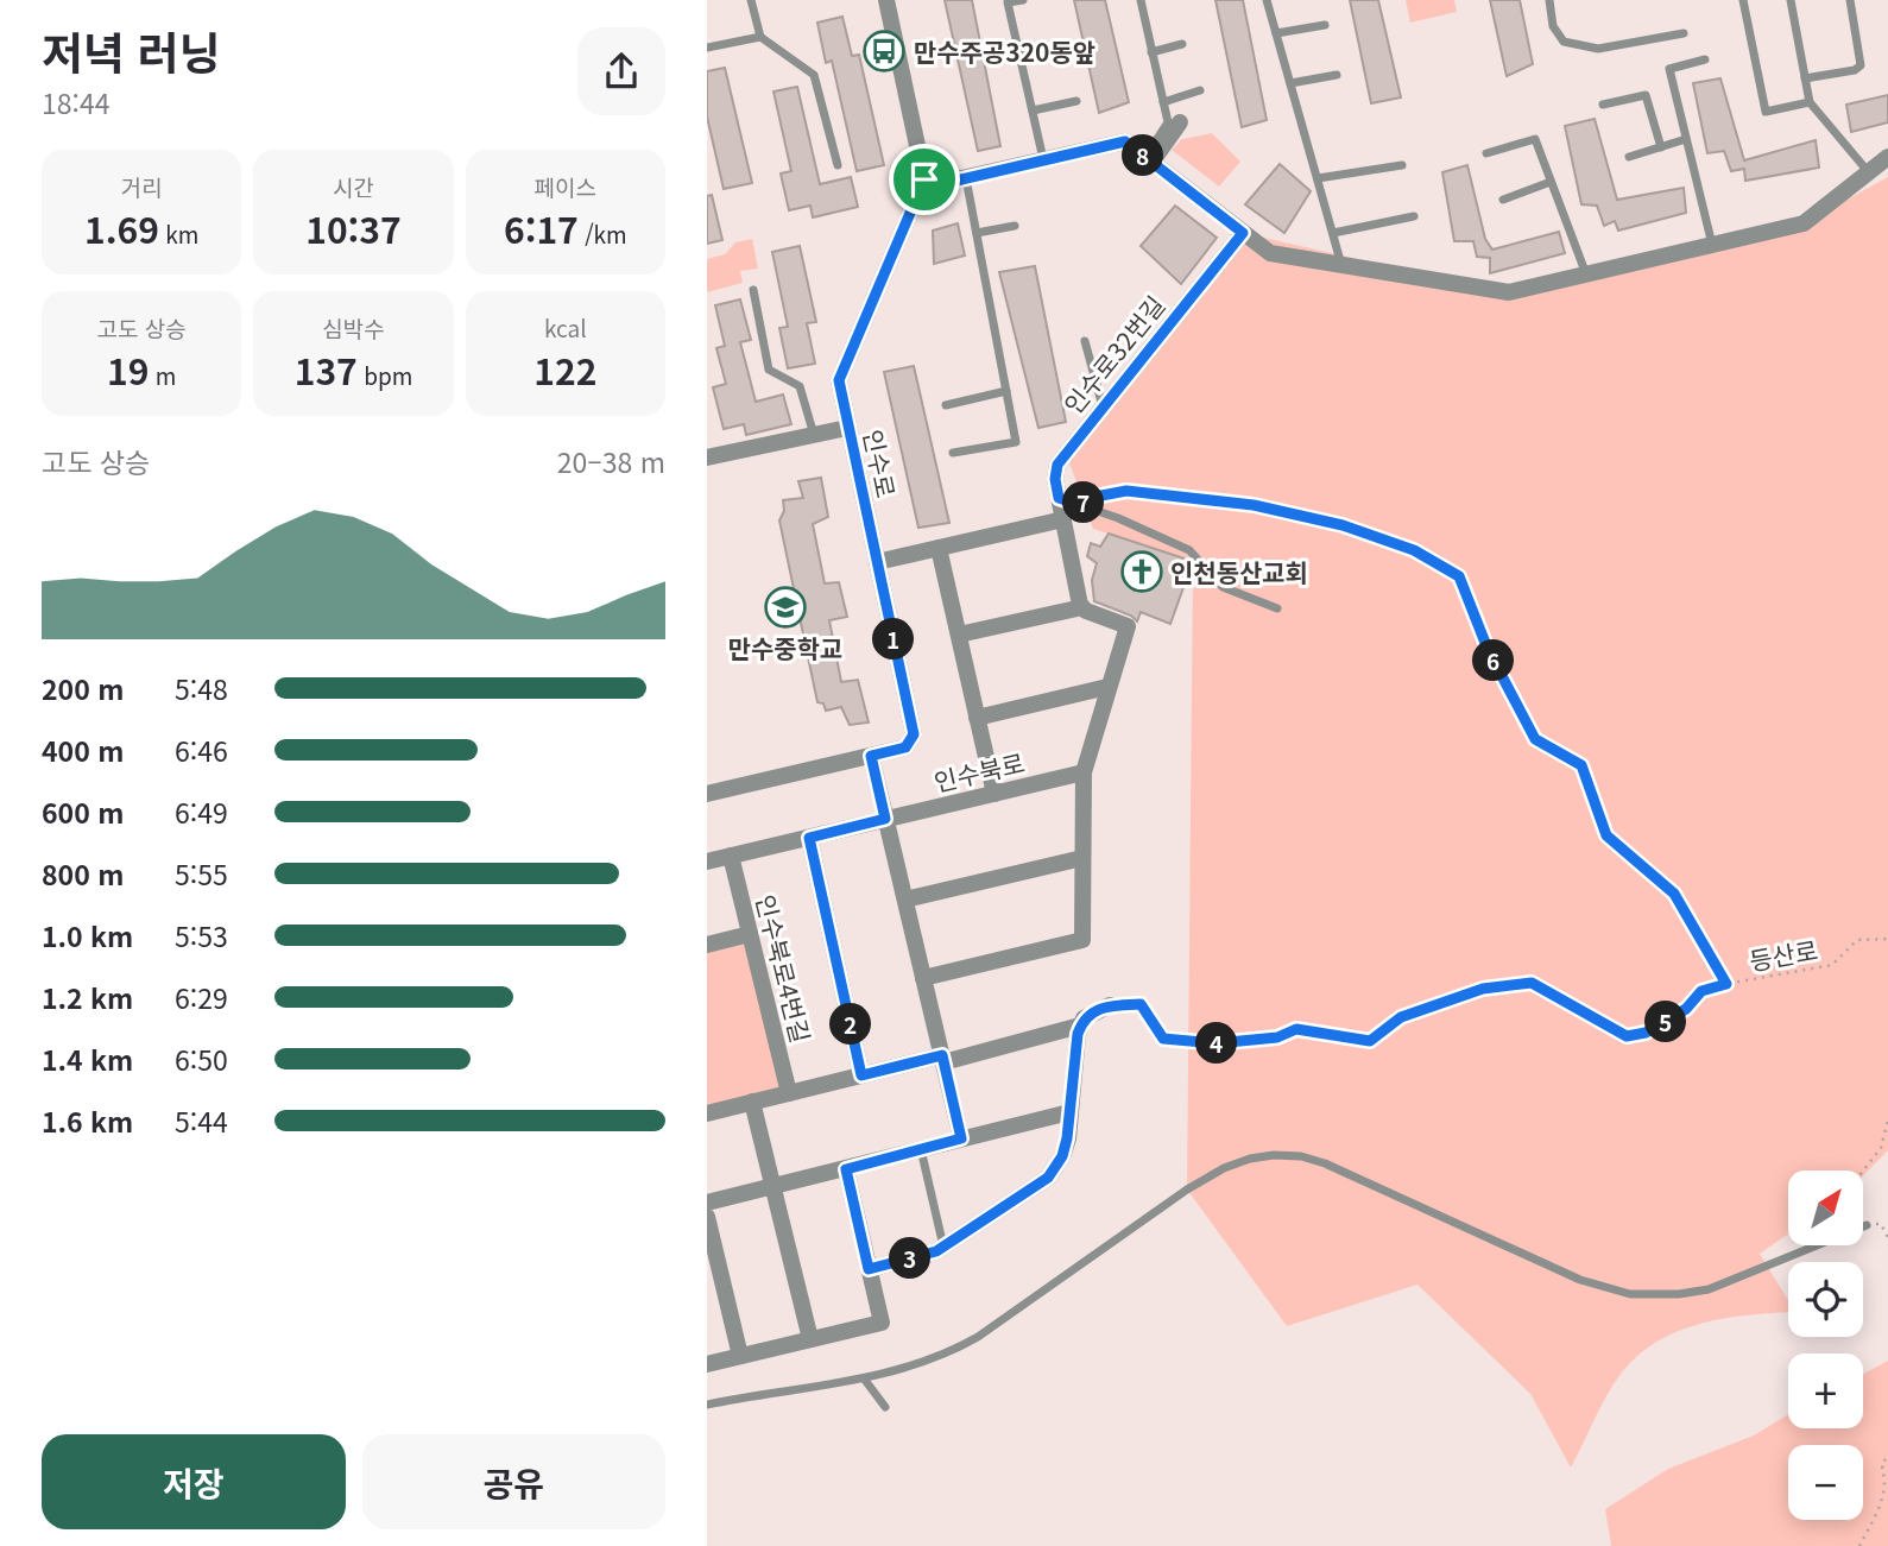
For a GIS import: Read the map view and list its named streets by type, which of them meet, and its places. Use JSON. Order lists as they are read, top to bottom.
{
  "streets": {
    "street": [
      "인수로32번길",
      "인수로",
      "인수북로",
      "인수북로4번길"
    ],
    "path": ["등산로"]
  },
  "places": {
    "bus stop": ["만수주공320동앞"],
    "church": ["인천동산교회"],
    "school or university": ["만수중학교"]
  },
  "north": "top right",
  "page": {
    "heading": ["저녁 러닝", "18:44"],
    "pins": [
      "8",
      "7",
      "1",
      "6",
      "5",
      "2",
      "4",
      "3"
    ],
    "stats": [
      ["거리", "1.69 km"],
      ["시간", "10:37"],
      ["페이스", "6:17 /km"],
      ["고도 상승", "19 m"],
      ["심박수", "137 bpm"],
      ["kcal", "122"]
    ],
    "chart": ["고도 상승", "20–38 m"],
    "list": [
      {
        "name": "200 m",
        "note": "5:48"
      },
      {
        "name": "400 m",
        "note": "6:46"
      },
      {
        "name": "600 m",
        "note": "6:49"
      },
      {
        "name": "800 m",
        "note": "5:55"
      },
      {
        "name": "1.0 km",
        "note": "5:53"
      },
      {
        "name": "1.2 km",
        "note": "6:29"
      },
      {
        "name": "1.4 km",
        "note": "6:50"
      },
      {
        "name": "1.6 km",
        "note": "5:44"
      }
    ],
    "map_buttons": ["+", "−"],
    "buttons": ["저장", "공유"]
  }
}
